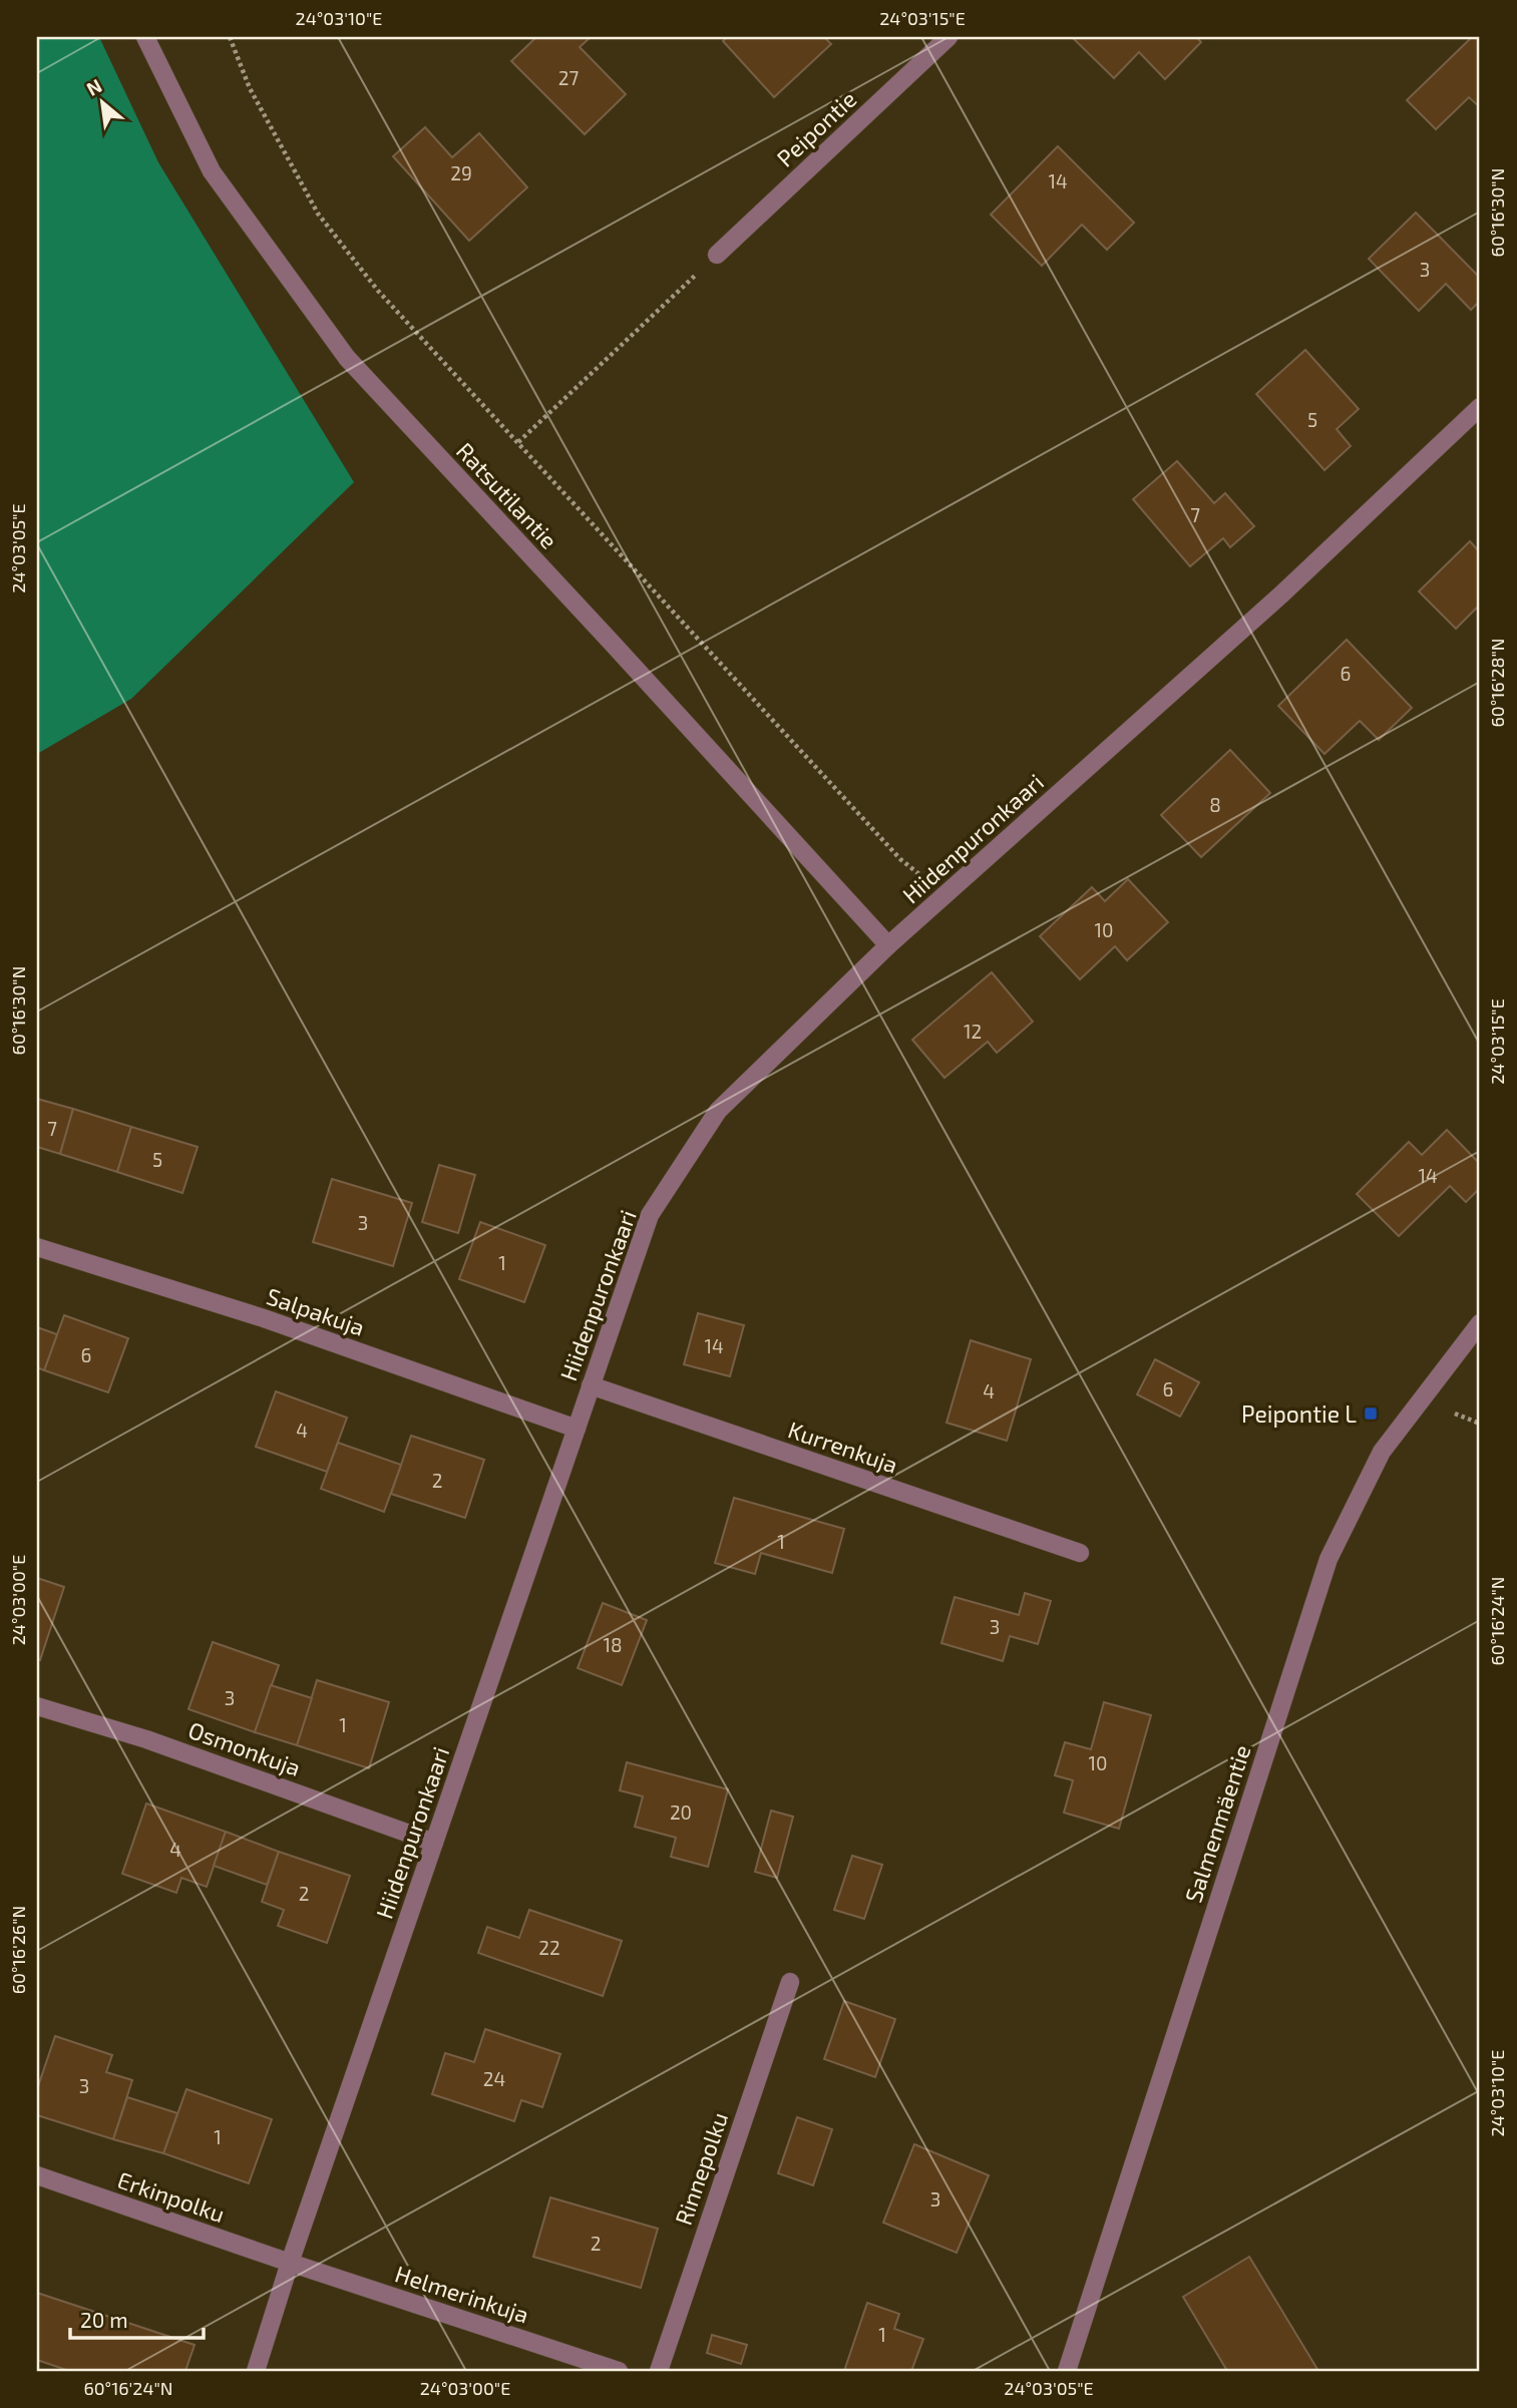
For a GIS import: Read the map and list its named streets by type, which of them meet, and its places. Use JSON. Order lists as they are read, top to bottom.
{
  "streets": {
    "street": [
      "Peipontie",
      "Ratsutilantie",
      "Hiidenpuronkaari",
      "Salpakuja",
      "Kurrenkuja",
      "Osmonkuja",
      "Salmenmäentie",
      "Rinnepolku",
      "Erkinpolku",
      "Helmerinkuja"
    ]
  },
  "crossings": [
    ["Ratsutilantie", "Hiidenpuronkaari"],
    ["Hiidenpuronkaari", "Salpakuja"],
    ["Hiidenpuronkaari", "Kurrenkuja"],
    ["Hiidenpuronkaari", "Osmonkuja"],
    ["Hiidenpuronkaari", "Erkinpolku"],
    ["Hiidenpuronkaari", "Helmerinkuja"],
    ["Erkinpolku", "Helmerinkuja"]
  ],
  "places": {
    "transit": ["Peipontie L"]
  },
  "house_numbers": [
    "27",
    "29",
    "14",
    "3",
    "5",
    "7",
    "6",
    "8",
    "10",
    "12",
    "7",
    "5",
    "14",
    "3",
    "1",
    "14",
    "6",
    "6",
    "4",
    "4",
    "2",
    "1",
    "3",
    "18",
    "3",
    "1",
    "10",
    "20",
    "4",
    "2",
    "22",
    "24",
    "3",
    "1",
    "3",
    "2",
    "1"
  ],
  "scale_bar": "20 m",
  "north": "top left",
  "coordinates": [
    "24°03'10\"E",
    "24°03'15\"E",
    "60°16'30\"N",
    "24°03'05\"E",
    "60°16'28\"N",
    "24°03'00\"E",
    "60°16'24\"N",
    "60°16'26\"N"
  ]
}
